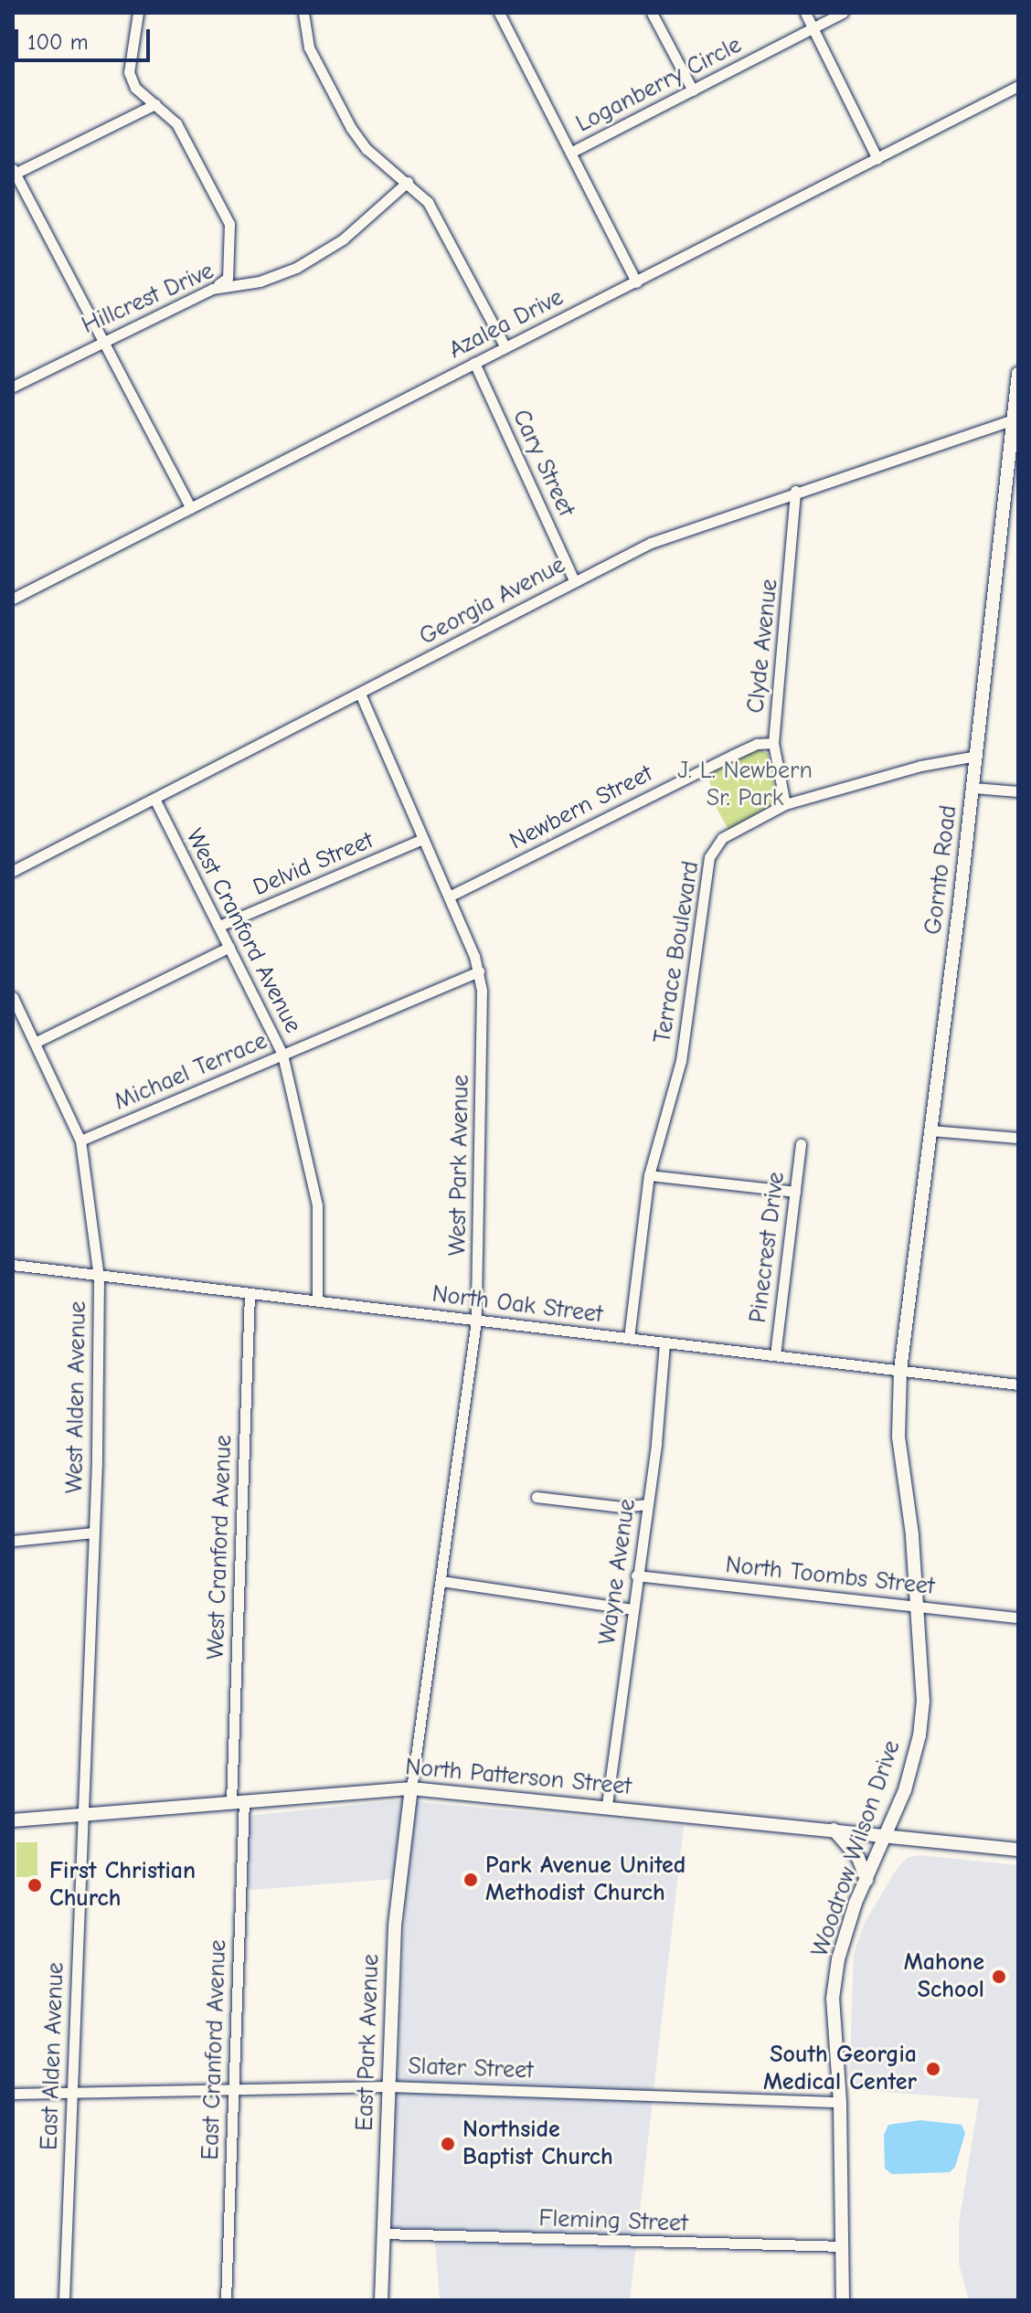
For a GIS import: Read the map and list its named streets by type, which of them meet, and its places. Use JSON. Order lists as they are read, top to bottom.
{
  "streets": {
    "main road": [
      "Gornto Road",
      "North Patterson Street",
      "Woodrow Wilson Drive",
      "East Park Avenue"
    ],
    "street": [
      "Loganberry Circle",
      "Hillcrest Drive",
      "Azalea Drive",
      "Cary Street",
      "Georgia Avenue",
      "Clyde Avenue",
      "Newbern Street",
      "Delvid Street",
      "West Cranford Avenue",
      "Terrace Boulevard",
      "Michael Terrace",
      "West Park Avenue",
      "Pinecrest Drive",
      "North Oak Street",
      "West Alden Avenue",
      "Wayne Avenue",
      "North Toombs Street",
      "East Cranford Avenue",
      "East Alden Avenue",
      "Slater Street",
      "Fleming Street"
    ]
  },
  "crossings": [
    ["Loganberry Circle", "Azalea Drive"],
    ["Azalea Drive", "Cary Street"],
    ["Cary Street", "Georgia Avenue"],
    ["Georgia Avenue", "Clyde Avenue"],
    ["Georgia Avenue", "Gornto Road"],
    ["Georgia Avenue", "West Cranford Avenue"],
    ["Georgia Avenue", "West Park Avenue"],
    ["Clyde Avenue", "Newbern Street"],
    ["Clyde Avenue", "Terrace Boulevard"],
    ["Newbern Street", "West Park Avenue"],
    ["Delvid Street", "West Cranford Avenue"],
    ["Delvid Street", "West Park Avenue"],
    ["Gornto Road", "Terrace Boulevard"],
    ["Gornto Road", "North Oak Street"],
    ["Gornto Road", "Woodrow Wilson Drive"],
    ["West Cranford Avenue", "Michael Terrace"],
    ["West Cranford Avenue", "North Oak Street"],
    ["West Cranford Avenue", "North Patterson Street"],
    ["West Cranford Avenue", "East Cranford Avenue"],
    ["Terrace Boulevard", "North Oak Street"],
    ["Michael Terrace", "West Park Avenue"],
    ["Michael Terrace", "West Alden Avenue"],
    ["West Park Avenue", "North Oak Street"],
    ["West Park Avenue", "North Patterson Street"],
    ["West Park Avenue", "East Park Avenue"],
    ["Pinecrest Drive", "North Oak Street"],
    ["North Oak Street", "West Alden Avenue"],
    ["North Oak Street", "Wayne Avenue"],
    ["North Oak Street", "Woodrow Wilson Drive"],
    ["West Alden Avenue", "North Patterson Street"],
    ["West Alden Avenue", "East Alden Avenue"],
    ["Wayne Avenue", "North Toombs Street"],
    ["Wayne Avenue", "North Patterson Street"],
    ["North Toombs Street", "Woodrow Wilson Drive"],
    ["North Patterson Street", "Woodrow Wilson Drive"],
    ["North Patterson Street", "East Park Avenue"],
    ["North Patterson Street", "East Cranford Avenue"],
    ["North Patterson Street", "East Alden Avenue"],
    ["Woodrow Wilson Drive", "Slater Street"],
    ["Woodrow Wilson Drive", "Fleming Street"],
    ["East Park Avenue", "Slater Street"],
    ["East Park Avenue", "Fleming Street"],
    ["East Cranford Avenue", "Slater Street"],
    ["East Alden Avenue", "Slater Street"]
  ],
  "parks": ["J. L. Newbern Sr. Park"],
  "places": [
    "Park Avenue United Methodist Church",
    "First Christian Church",
    "Mahone School",
    "South Georgia Medical Center",
    "Northside Baptist Church"
  ],
  "scale_bar": "100 m"
}
